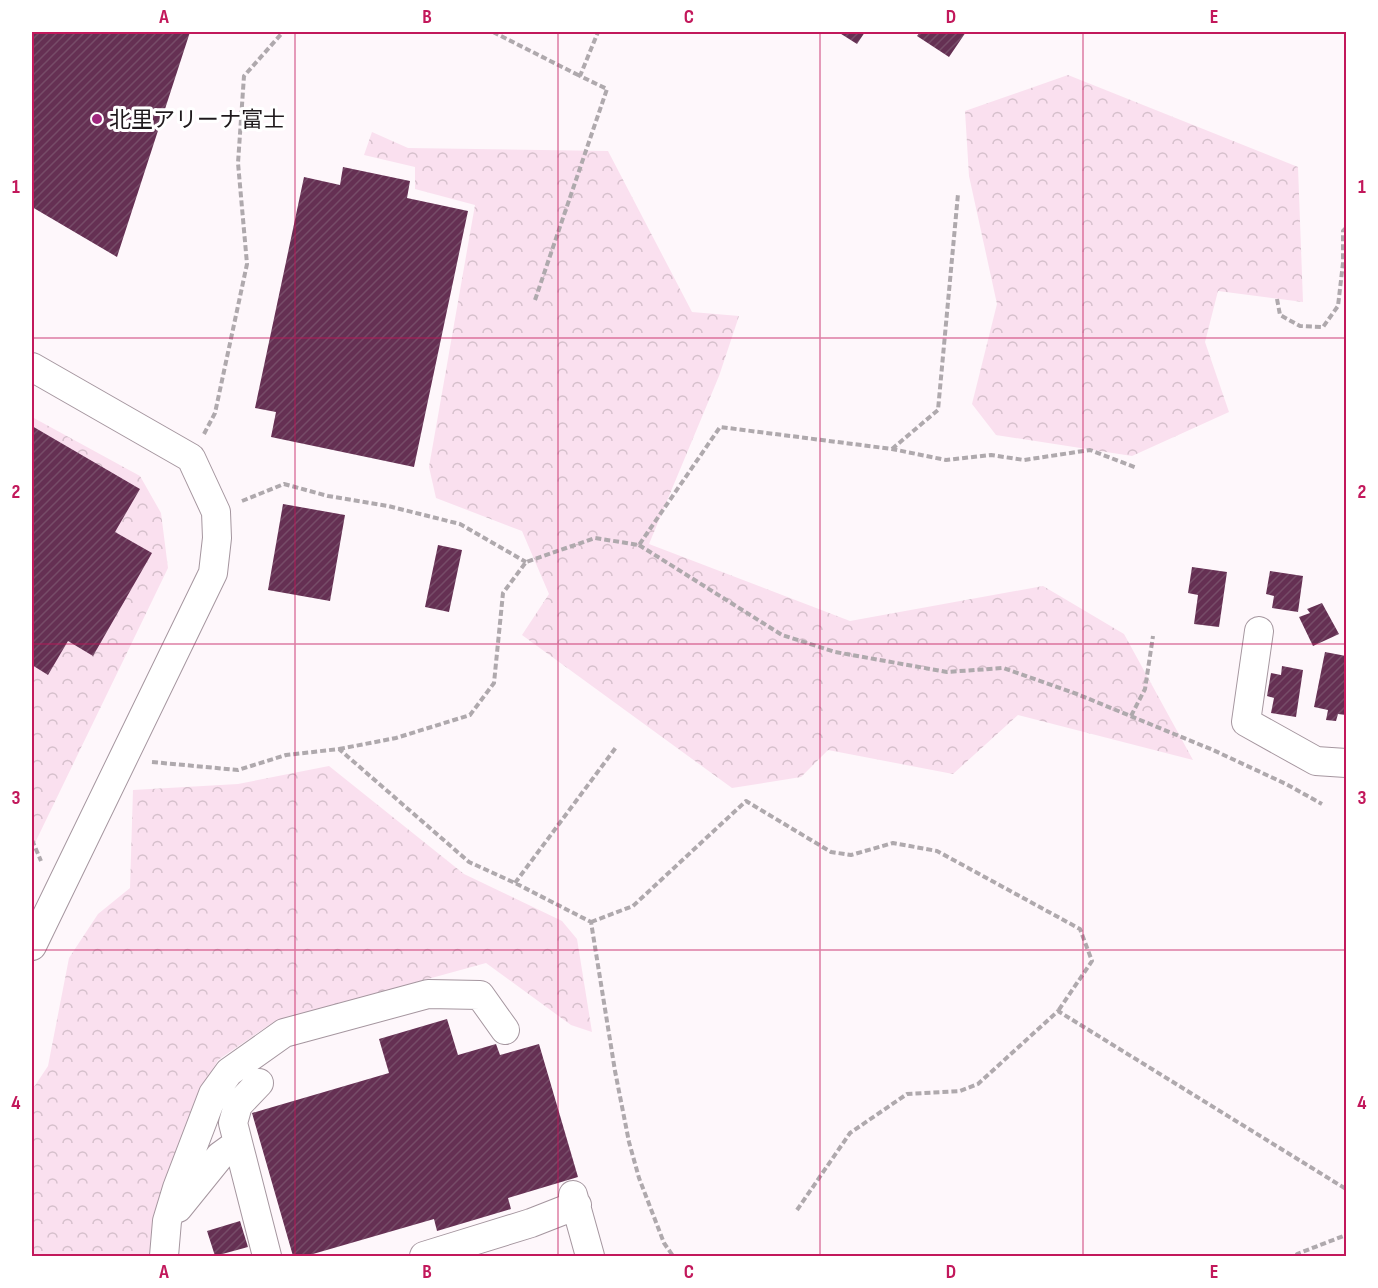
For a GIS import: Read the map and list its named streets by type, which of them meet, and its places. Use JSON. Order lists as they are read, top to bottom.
{
  "places": ["北里アリーナ富士"],
  "grid": {
    "columns": [
      "A",
      "B",
      "C",
      "D",
      "E"
    ],
    "rows": [
      "1",
      "2",
      "3",
      "4"
    ]
  }
}
